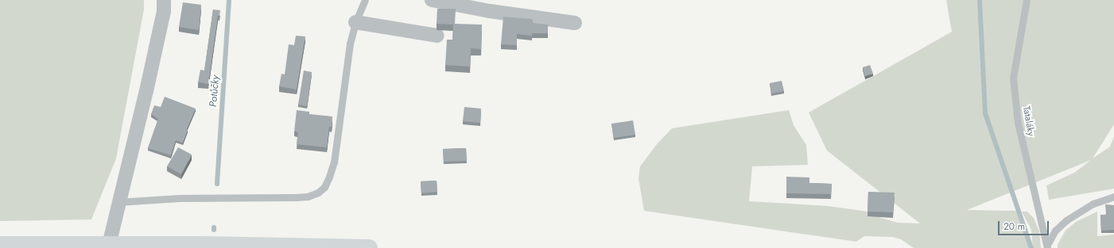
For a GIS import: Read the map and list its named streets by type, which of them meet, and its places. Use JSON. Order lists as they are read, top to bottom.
{
  "streets": {
    "lane": ["Tataláky"]
  },
  "water": ["Potůčky"],
  "scale_bar": "20 m"
}
